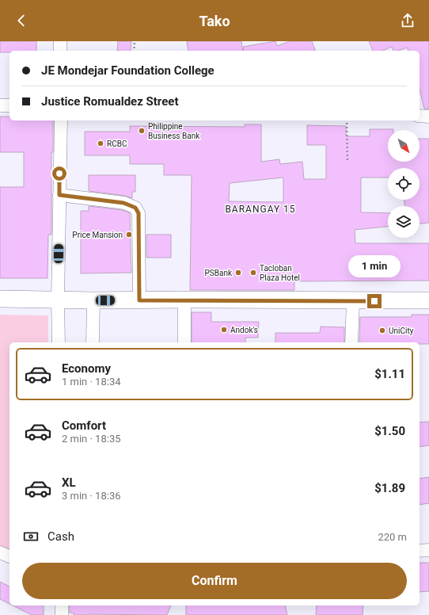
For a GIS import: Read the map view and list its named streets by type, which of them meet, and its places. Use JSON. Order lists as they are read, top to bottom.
{
  "districts": ["BARANGAY 15"],
  "places": [
    "Philippine Business Bank",
    "RCBC",
    "Price Mansion",
    "PSBank",
    "Tacloban Plaza Hotel",
    "Andok's",
    "UniCity"
  ],
  "north": "bottom right",
  "page": {
    "header": "Tako",
    "banner": ["JE Mondejar Foundation College", "Justice Romualdez Street"],
    "bubble": "1 min",
    "list": [
      {
        "name": "Economy",
        "note": "1 min · 18:34",
        "value": "$1.11"
      },
      {
        "name": "Comfort",
        "note": "2 min · 18:35",
        "value": "$1.50"
      },
      {
        "name": "XL",
        "note": "3 min · 18:36",
        "value": "$1.89"
      }
    ],
    "pay": ["Cash", "220 m"],
    "buttons": "Confirm"
  }
}
